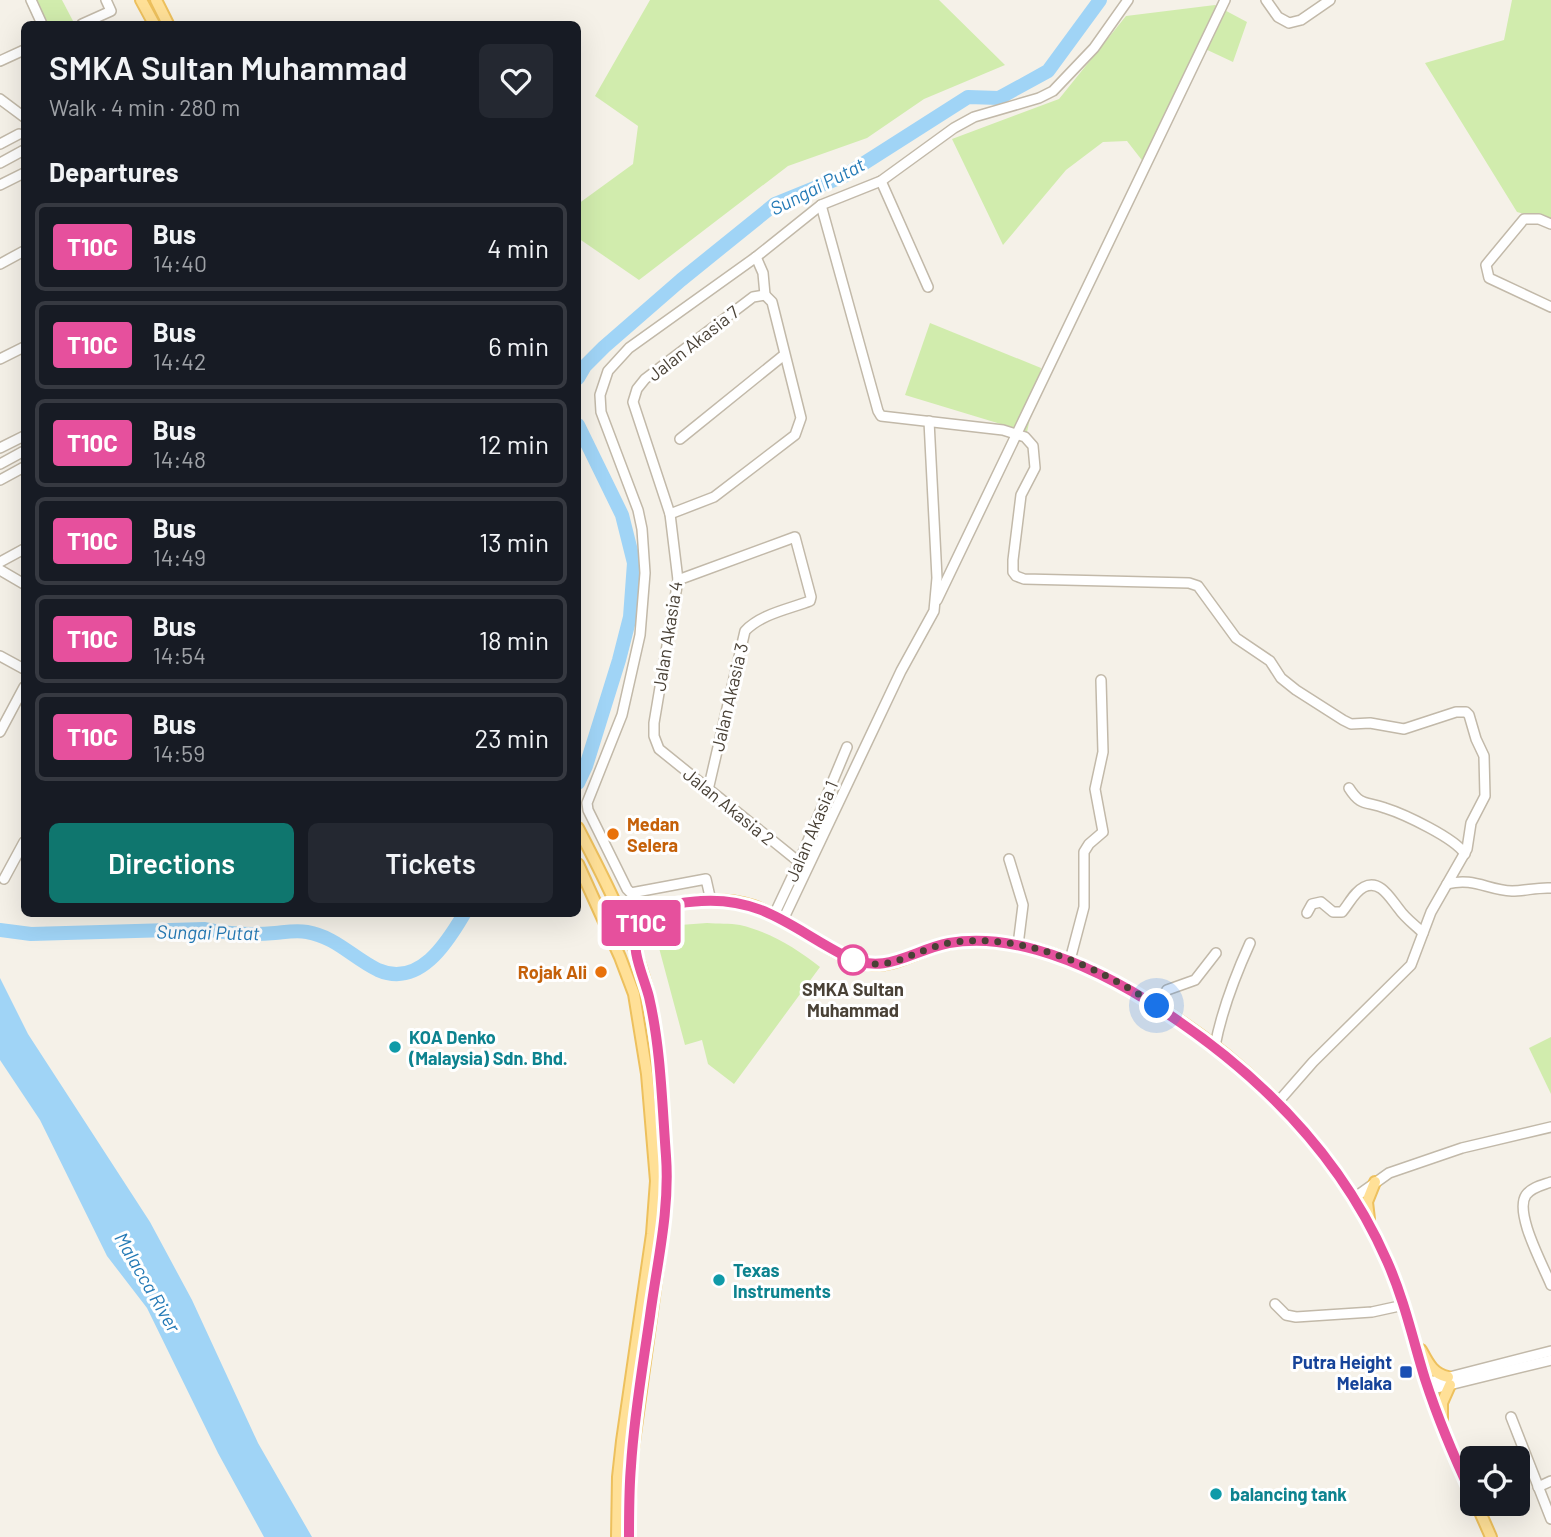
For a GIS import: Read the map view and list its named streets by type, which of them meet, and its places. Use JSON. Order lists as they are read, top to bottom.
{
  "streets": {
    "street": [
      "Jalan Akasia 7",
      "Jalan Akasia 4",
      "Jalan Akasia 3",
      "Jalan Akasia 2",
      "Jalan Akasia 1"
    ]
  },
  "crossings": [
    ["Jalan Akasia 7", "Jalan Akasia 4"],
    ["Jalan Akasia 4", "Jalan Akasia 3"],
    ["Jalan Akasia 4", "Jalan Akasia 2"],
    ["Jalan Akasia 3", "Jalan Akasia 2"],
    ["Jalan Akasia 2", "Jalan Akasia 1"]
  ],
  "water": ["Sungai Putat", "Malacca River"],
  "places": {
    "other": [
      "Medan Selera",
      "SMKA Sultan Muhammad",
      "Rojak Ali",
      "KOA Denko (Malaysia) Sdn. Bhd.",
      "Texas Instruments",
      "balancing tank"
    ],
    "transit": ["Putra Height Melaka"]
  },
  "lines": ["bus line T10C"],
  "page": {
    "on_map": "T10C",
    "heading": [
      ["SMKA Sultan Muhammad", "Walk · 4 min · 280 m"],
      "Departures"
    ],
    "list": [
      {
        "mark": "T10C",
        "name": "Bus",
        "note": "14:40",
        "value": "4 min"
      },
      {
        "mark": "T10C",
        "name": "Bus",
        "note": "14:42",
        "value": "6 min"
      },
      {
        "mark": "T10C",
        "name": "Bus",
        "note": "14:48",
        "value": "12 min"
      },
      {
        "mark": "T10C",
        "name": "Bus",
        "note": "14:49",
        "value": "13 min"
      },
      {
        "mark": "T10C",
        "name": "Bus",
        "note": "14:54",
        "value": "18 min"
      },
      {
        "mark": "T10C",
        "name": "Bus",
        "note": "14:59",
        "value": "23 min"
      }
    ],
    "buttons": ["Directions", "Tickets"]
  }
}
